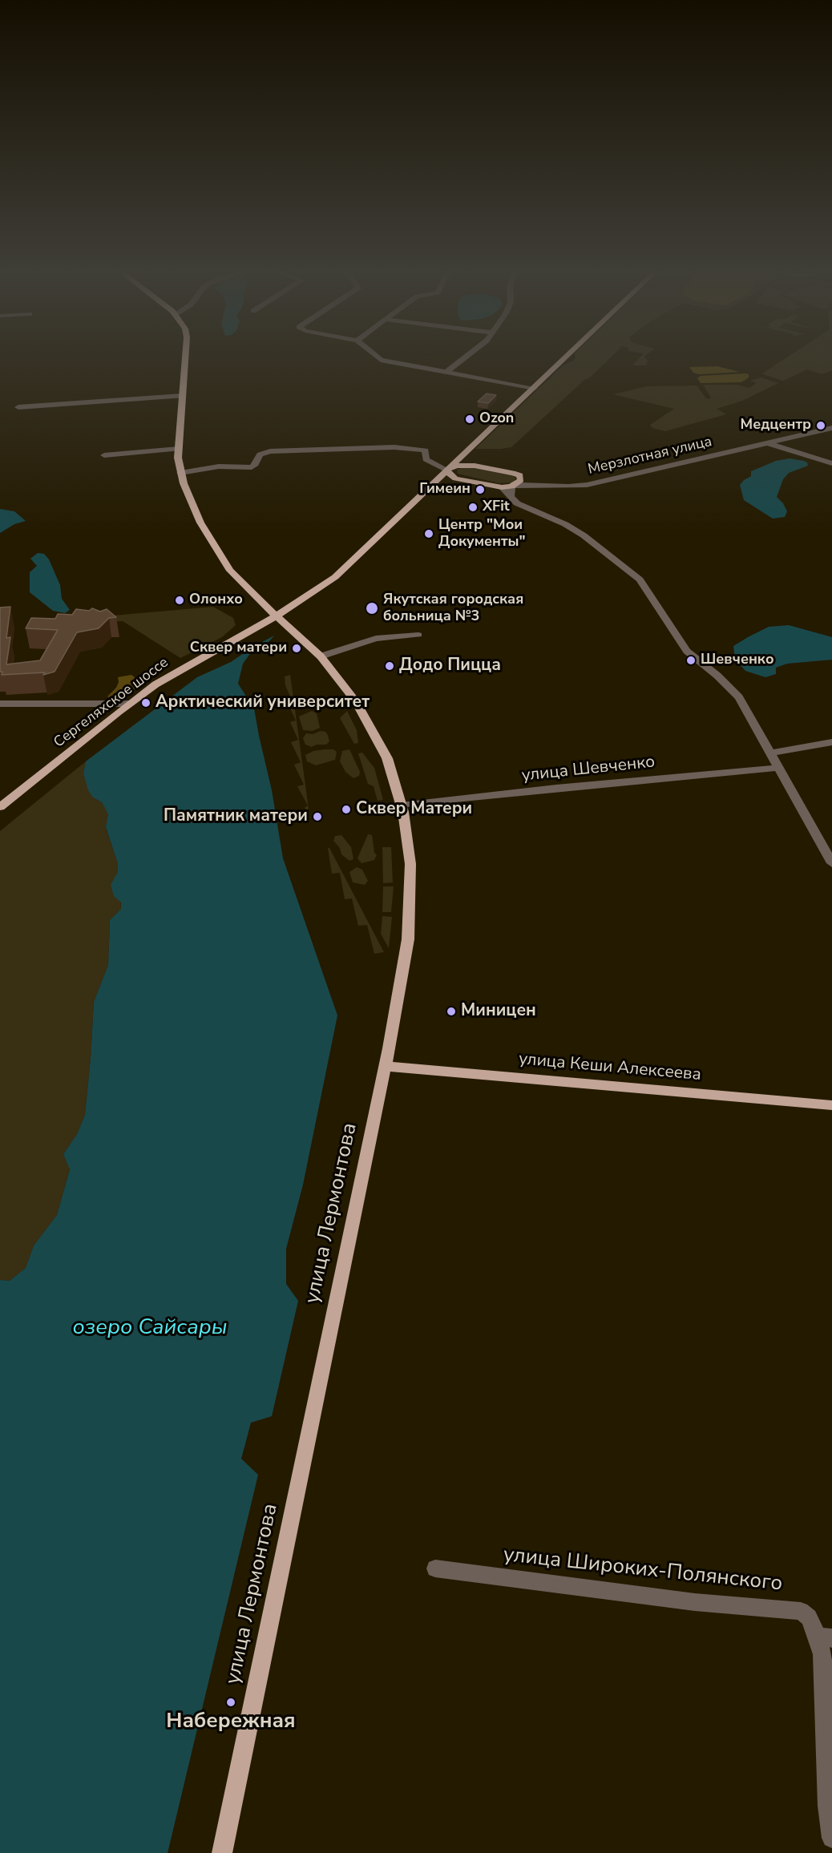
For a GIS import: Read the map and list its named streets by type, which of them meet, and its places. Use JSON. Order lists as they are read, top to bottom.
{
  "streets": {
    "main road": ["Сергеляхское шоссе", "улица Кеши Алексеева", "улица Лермонтова"],
    "street": ["Мерзлотная улица", "улица Шевченко", "улица Широких-Полянского"]
  },
  "crossings": [
    ["Сергеляхское шоссе", "улица Лермонтова"],
    ["улица Шевченко", "улица Лермонтова"],
    ["улица Кеши Алексеева", "улица Лермонтова"]
  ],
  "water": ["озеро Сайсары"],
  "places": [
    "Ozon",
    "Медцентр",
    "Гимеин",
    "XFit",
    "Центр \"Мои Документы\"",
    "Олонхо",
    "Якутская городская больница №3",
    "Сквер матери",
    "Шевченко",
    "Додо Пицца",
    "Арктический университет",
    "Сквер Матери",
    "Памятник матери",
    "Миницен",
    "Набережная"
  ]
}
